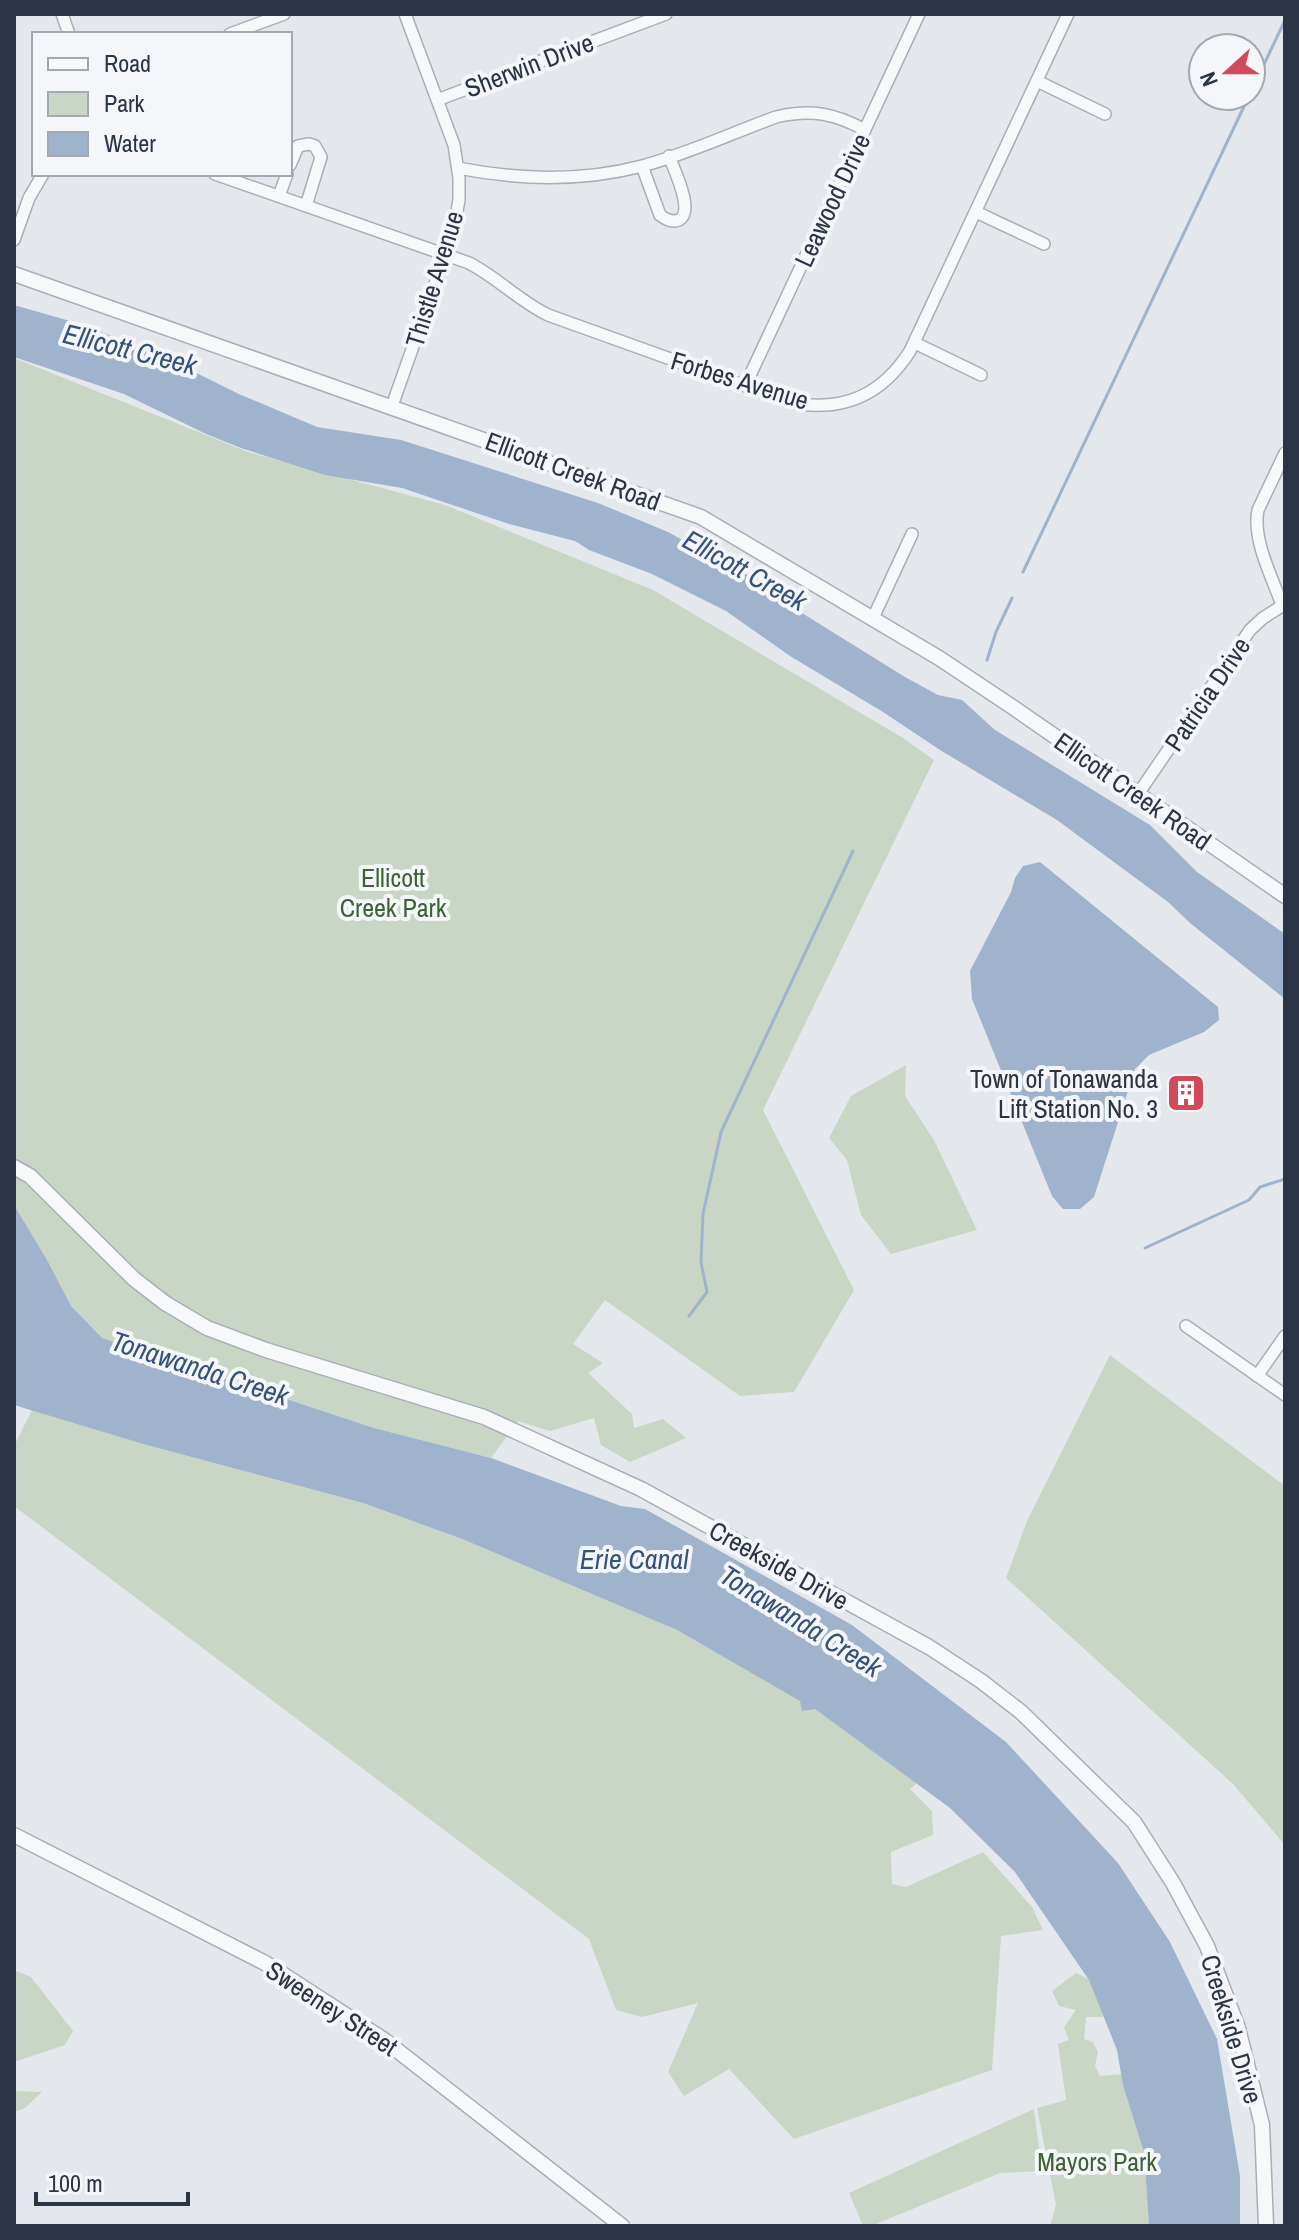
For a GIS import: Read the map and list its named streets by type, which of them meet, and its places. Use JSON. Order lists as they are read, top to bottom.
{
  "streets": {
    "street": [
      "Sherwin Drive",
      "Leawood Drive",
      "Thistle Avenue",
      "Forbes Avenue",
      "Ellicott Creek Road",
      "Patricia Drive",
      "Creekside Drive",
      "Sweeney Street"
    ]
  },
  "crossings": [
    ["Sherwin Drive", "Thistle Avenue"],
    ["Leawood Drive", "Forbes Avenue"],
    ["Thistle Avenue", "Forbes Avenue"],
    ["Thistle Avenue", "Ellicott Creek Road"],
    ["Ellicott Creek Road", "Patricia Drive"]
  ],
  "water": ["Ellicott Creek", "Tonawanda Creek", "Erie Canal"],
  "parks": ["Ellicott Creek Park", "Mayors Park"],
  "places": {
    "building": ["Town of Tonawanda Lift Station No. 3"]
  },
  "legend": ["Road", "Park", "Water"],
  "scale_bar": "100 m",
  "north": "left"
}
